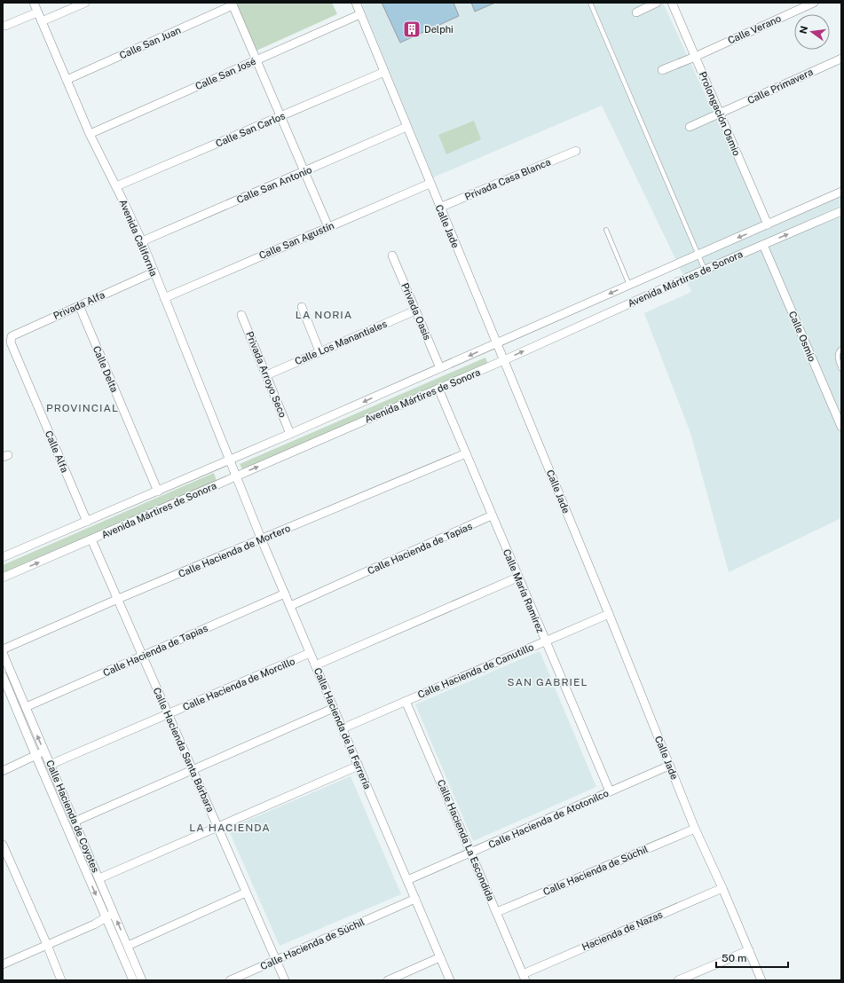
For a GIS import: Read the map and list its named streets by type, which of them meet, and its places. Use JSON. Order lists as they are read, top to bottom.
{
  "streets": {
    "street": [
      "Calle Verano",
      "Calle San Juan",
      "Calle San José",
      "Calle Primavera",
      "Prolongación Osmio",
      "Calle San Carlos",
      "Privada Casa Blanca",
      "Calle San Antonio",
      "Calle Jade",
      "Avenida California",
      "Calle San Agustín",
      "Avenida Mártires de Sonora",
      "Privada Alfa",
      "Privada Oasis",
      "Calle Osmio",
      "Calle Los Manantiales",
      "Calle Delta",
      "Privada Arroyo Seco",
      "Calle Alfa",
      "Calle Hacienda de Tapias",
      "Calle Hacienda de Mortero",
      "Calle María Ramírez",
      "Calle Hacienda de Canutillo",
      "Calle Hacienda de Morcillo",
      "Calle Hacienda de la Ferrería",
      "Calle Hacienda Santa Bárbara",
      "Calle Hacienda de Coyotes",
      "Calle Hacienda de Atotonilco",
      "Calle Hacienda La Escondida",
      "Calle Hacienda de Súchil",
      "Hacienda de Nazas"
    ]
  },
  "crossings": [
    ["Calle Verano", "Prolongación Osmio"],
    ["Calle San Juan", "Avenida California"],
    ["Calle San José", "Calle Jade"],
    ["Calle San José", "Avenida California"],
    ["Calle Primavera", "Prolongación Osmio"],
    ["Prolongación Osmio", "Avenida Mártires de Sonora"],
    ["Calle San Carlos", "Calle Jade"],
    ["Calle San Carlos", "Avenida California"],
    ["Privada Casa Blanca", "Calle Jade"],
    ["Calle San Antonio", "Calle Jade"],
    ["Calle San Antonio", "Avenida California"],
    ["Calle Jade", "Calle San Agustín"],
    ["Calle Jade", "Avenida Mártires de Sonora"],
    ["Calle Jade", "Calle Hacienda de Canutillo"],
    ["Calle Jade", "Calle Hacienda de Atotonilco"],
    ["Calle Jade", "Calle Hacienda de Súchil"],
    ["Calle Jade", "Hacienda de Nazas"],
    ["Avenida California", "Calle San Agustín"],
    ["Avenida California", "Avenida Mártires de Sonora"],
    ["Avenida California", "Privada Alfa"],
    ["Avenida California", "Calle Hacienda de la Ferrería"],
    ["Avenida Mártires de Sonora", "Privada Oasis"],
    ["Avenida Mártires de Sonora", "Calle Osmio"],
    ["Avenida Mártires de Sonora", "Calle Delta"],
    ["Avenida Mártires de Sonora", "Privada Arroyo Seco"],
    ["Avenida Mártires de Sonora", "Calle Alfa"],
    ["Avenida Mártires de Sonora", "Calle María Ramírez"],
    ["Avenida Mártires de Sonora", "Calle Hacienda de la Ferrería"],
    ["Avenida Mártires de Sonora", "Calle Hacienda Santa Bárbara"],
    ["Privada Alfa", "Calle Delta"],
    ["Privada Alfa", "Calle Alfa"],
    ["Privada Oasis", "Calle Los Manantiales"],
    ["Calle Los Manantiales", "Privada Arroyo Seco"],
    ["Calle Hacienda de Tapias", "Calle María Ramírez"],
    ["Calle Hacienda de Tapias", "Calle Hacienda de la Ferrería"],
    ["Calle Hacienda de Tapias", "Calle Hacienda Santa Bárbara"],
    ["Calle Hacienda de Tapias", "Calle Hacienda de Coyotes"],
    ["Calle Hacienda de Mortero", "Calle María Ramírez"],
    ["Calle Hacienda de Mortero", "Calle Hacienda de la Ferrería"],
    ["Calle Hacienda de Mortero", "Calle Hacienda Santa Bárbara"],
    ["Calle María Ramírez", "Calle Hacienda de Canutillo"],
    ["Calle María Ramírez", "Calle Hacienda de Atotonilco"],
    ["Calle Hacienda de Canutillo", "Calle Hacienda de la Ferrería"],
    ["Calle Hacienda de Canutillo", "Calle Hacienda La Escondida"],
    ["Calle Hacienda de Morcillo", "Calle Hacienda de la Ferrería"],
    ["Calle Hacienda de Morcillo", "Calle Hacienda Santa Bárbara"],
    ["Calle Hacienda de Morcillo", "Calle Hacienda de Coyotes"],
    ["Calle Hacienda de la Ferrería", "Calle Hacienda de Atotonilco"],
    ["Calle Hacienda de la Ferrería", "Calle Hacienda de Súchil"],
    ["Calle Hacienda Santa Bárbara", "Calle Hacienda de Súchil"],
    ["Calle Hacienda de Atotonilco", "Calle Hacienda La Escondida"],
    ["Calle Hacienda La Escondida", "Calle Hacienda de Súchil"],
    ["Calle Hacienda La Escondida", "Hacienda de Nazas"]
  ],
  "districts": [
    "LA NORIA",
    "PROVINCIAL",
    "SAN GABRIEL",
    "LA HACIENDA"
  ],
  "places": {
    "building": ["Delphi"]
  },
  "scale_bar": "50 m",
  "north": "left"
}
